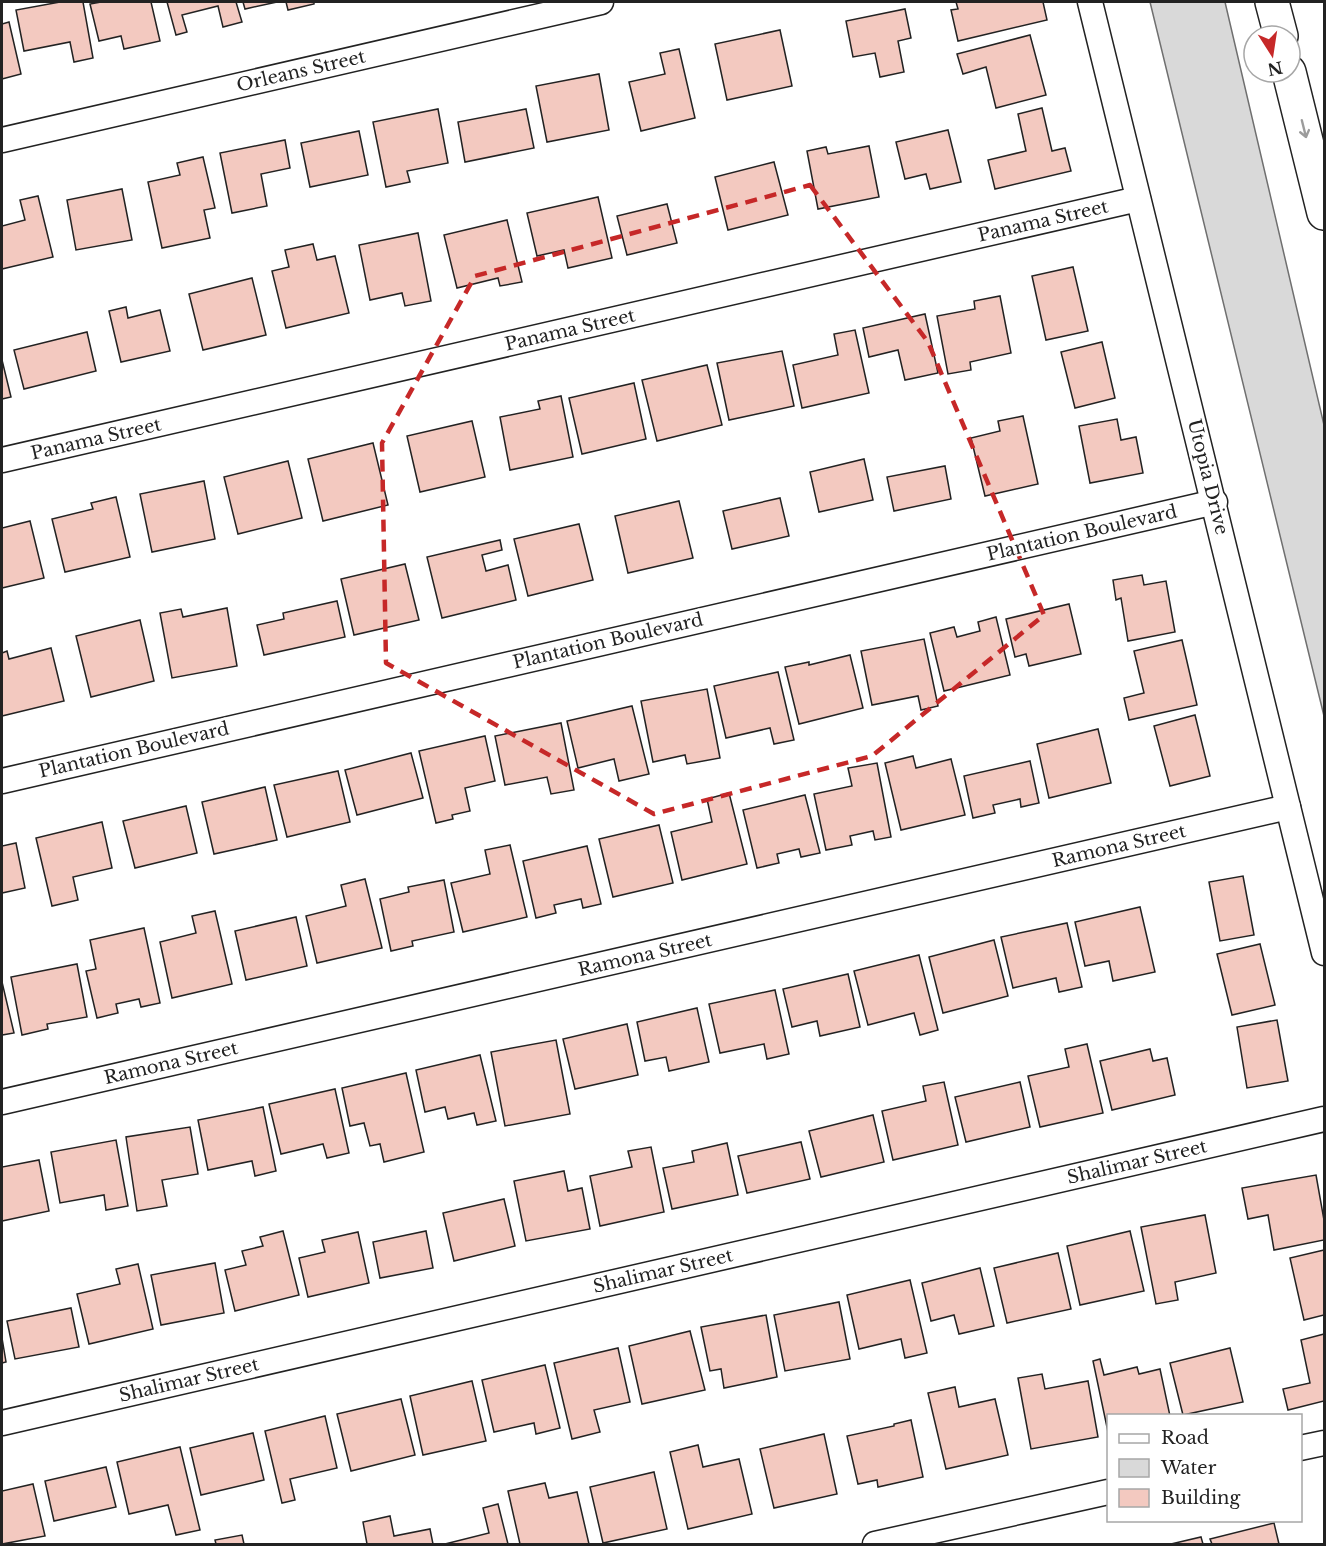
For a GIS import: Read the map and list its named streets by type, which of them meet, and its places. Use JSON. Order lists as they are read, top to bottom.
{
  "streets": {
    "street": [
      "Orleans Street",
      "Panama Street",
      "Utopia Drive",
      "Plantation Boulevard",
      "Ramona Street",
      "Shalimar Street"
    ]
  },
  "crossings": [
    ["Panama Street", "Utopia Drive"],
    ["Utopia Drive", "Plantation Boulevard"],
    ["Utopia Drive", "Ramona Street"]
  ],
  "legend": ["Road", "Water", "Building"],
  "north": "bottom"
}
